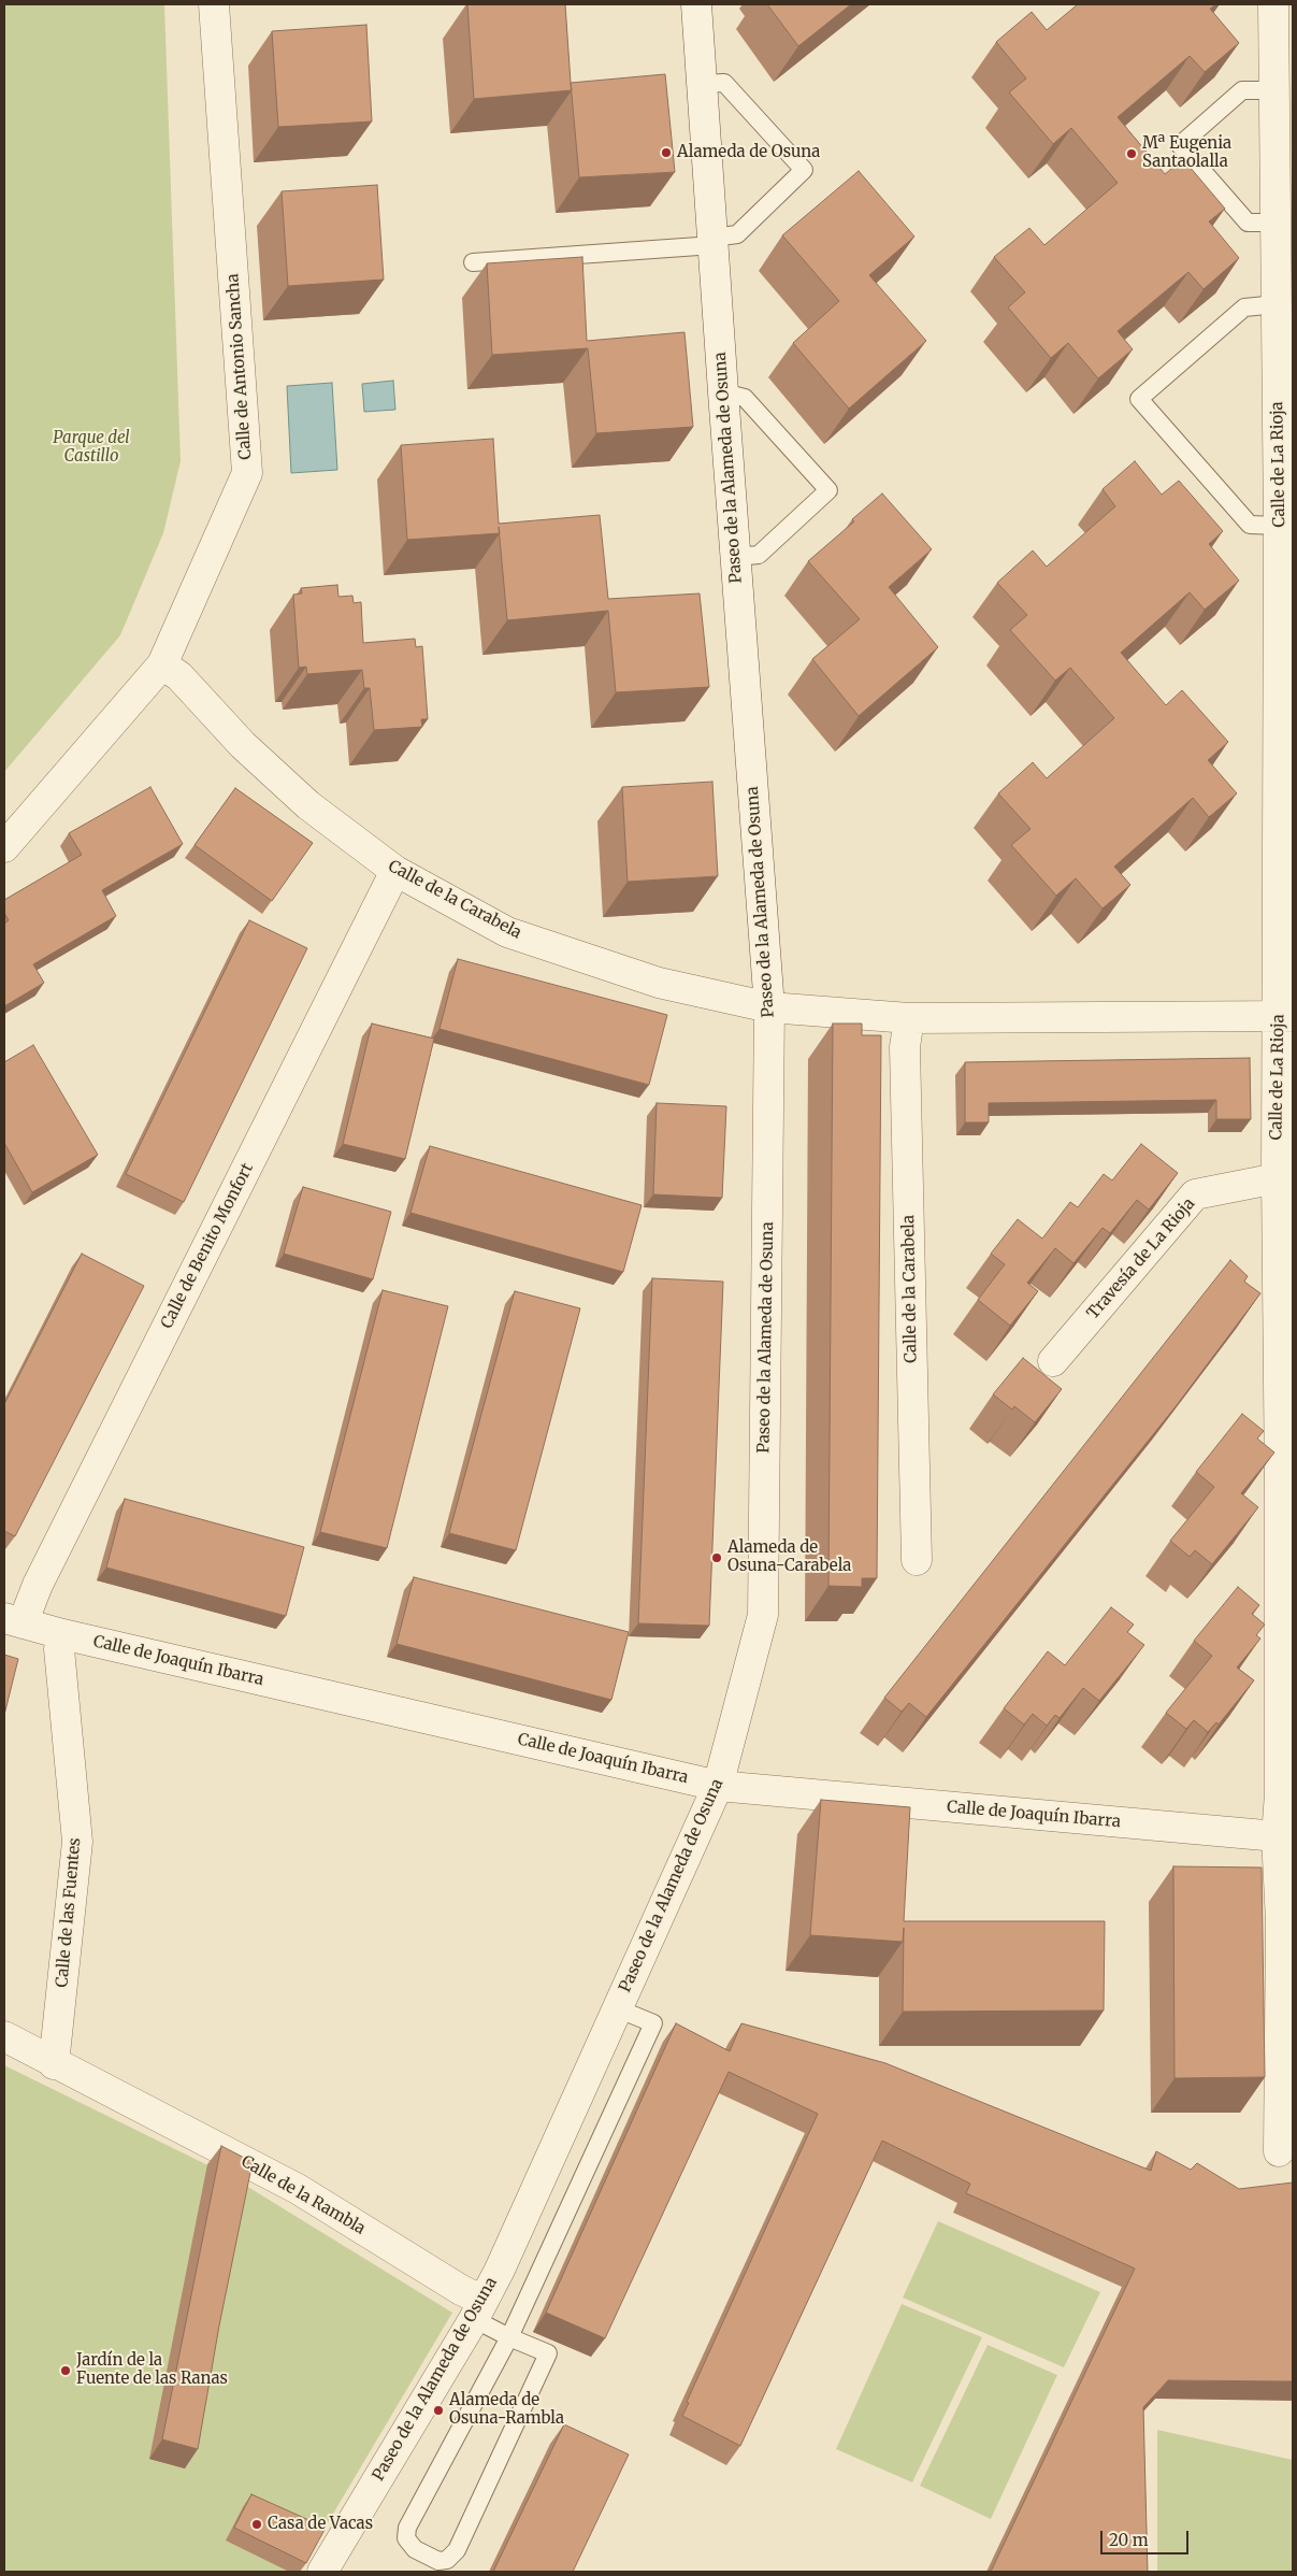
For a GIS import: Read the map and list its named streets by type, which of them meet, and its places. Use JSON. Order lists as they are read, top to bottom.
{
  "streets": {
    "street": [
      "Calle de Antonio Sancha",
      "Calle de La Rioja",
      "Paseo de la Alameda de Osuna",
      "Calle de la Carabela",
      "Calle de Benito Monfort",
      "Travesía de La Rioja",
      "Calle de Joaquín Ibarra",
      "Calle de las Fuentes",
      "Calle de la Rambla"
    ]
  },
  "crossings": [
    ["Calle de Antonio Sancha", "Calle de la Carabela"],
    ["Calle de La Rioja", "Calle de la Carabela"],
    ["Calle de La Rioja", "Travesía de La Rioja"],
    ["Calle de La Rioja", "Calle de Joaquín Ibarra"],
    ["Paseo de la Alameda de Osuna", "Calle de la Carabela"],
    ["Paseo de la Alameda de Osuna", "Calle de Joaquín Ibarra"],
    ["Paseo de la Alameda de Osuna", "Calle de la Rambla"],
    ["Calle de la Carabela", "Calle de Benito Monfort"],
    ["Calle de Benito Monfort", "Calle de Joaquín Ibarra"],
    ["Calle de Joaquín Ibarra", "Calle de las Fuentes"],
    ["Calle de las Fuentes", "Calle de la Rambla"]
  ],
  "parks": ["Parque del Castillo"],
  "places": [
    "Alameda de Osuna",
    "Mª Eugenia Santaolalla",
    "Alameda de Osuna-Carabela",
    "Jardín de la Fuente de las Ranas",
    "Alameda de Osuna-Rambla",
    "Casa de Vacas"
  ],
  "scale_bar": "20 m"
}
